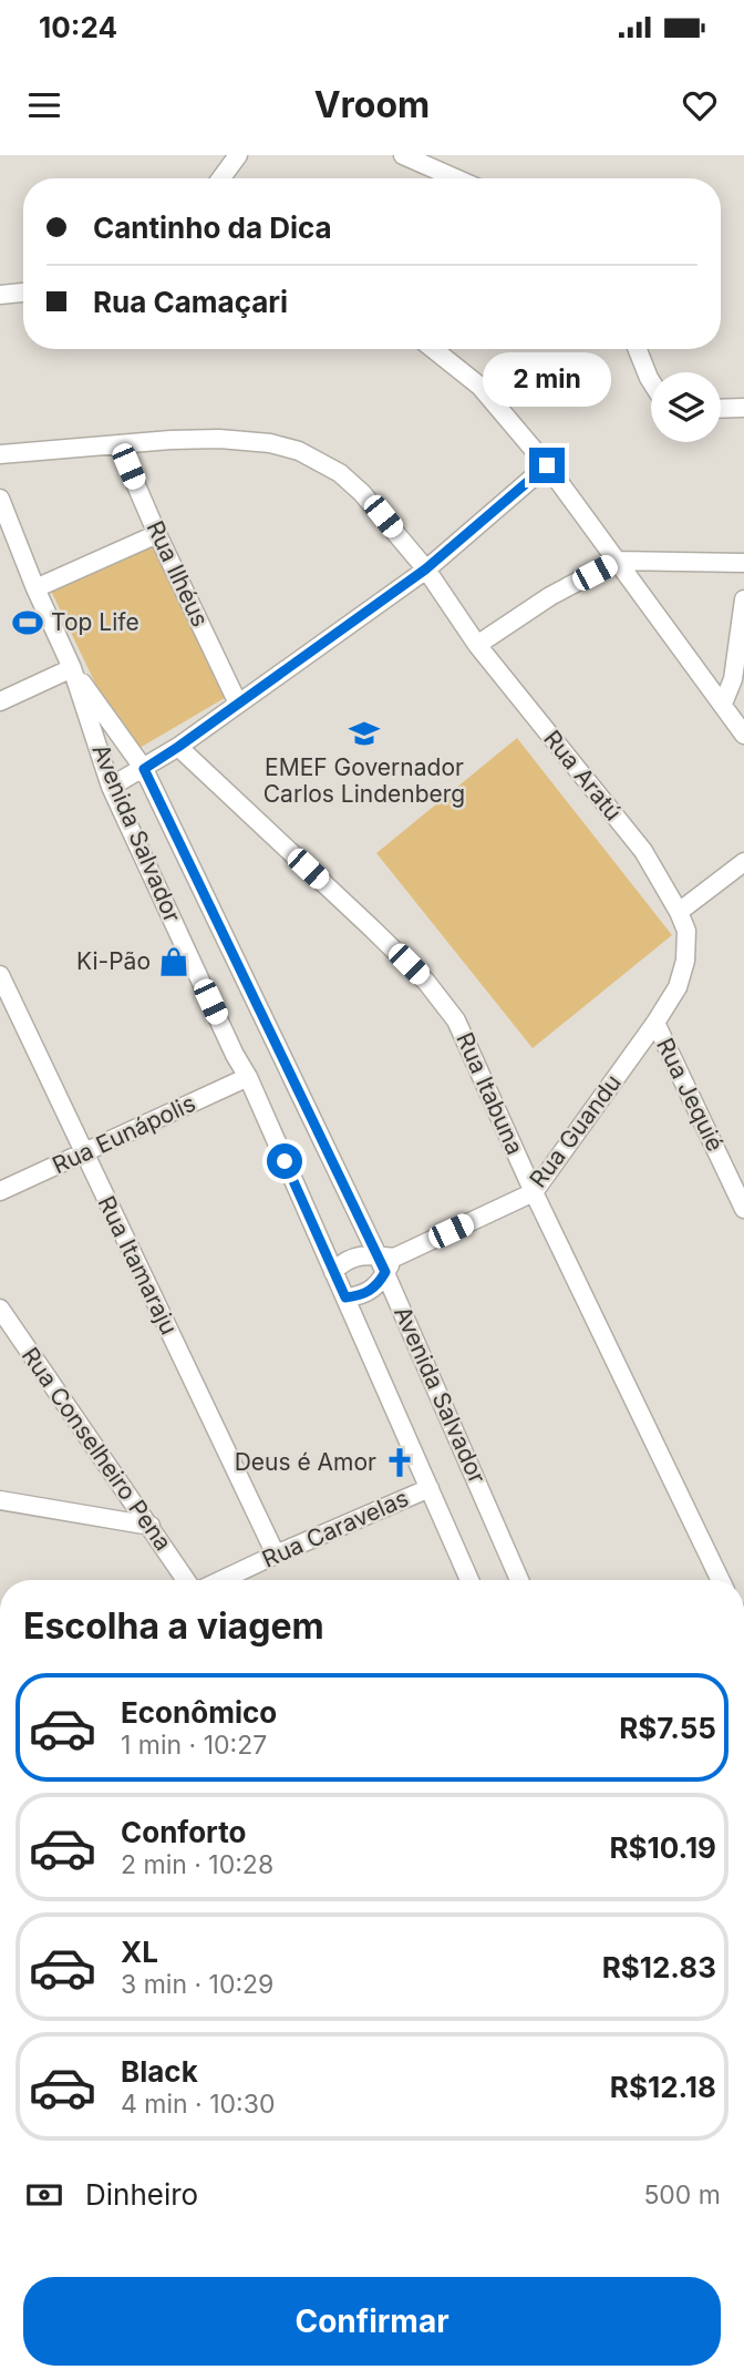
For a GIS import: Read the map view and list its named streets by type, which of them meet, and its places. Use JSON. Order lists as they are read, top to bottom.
{
  "streets": {
    "street": [
      "Rua Ilhéus",
      "Rua Aratú",
      "Avenida Salvador",
      "Rua Itabuna",
      "Rua Jequié",
      "Rua Guandu",
      "Rua Eunápolis",
      "Rua Itamaraju",
      "Rua Conselheiro Pena",
      "Rua Caravelas"
    ]
  },
  "crossings": [
    ["Rua Ilhéus", "Rua Aratú"],
    ["Rua Aratú", "Rua Jequié"],
    ["Rua Aratú", "Rua Guandu"],
    ["Avenida Salvador", "Rua Guandu"],
    ["Avenida Salvador", "Rua Eunápolis"],
    ["Avenida Salvador", "Rua Caravelas"],
    ["Rua Itabuna", "Rua Guandu"],
    ["Rua Jequié", "Rua Guandu"],
    ["Rua Eunápolis", "Rua Itamaraju"],
    ["Rua Itamaraju", "Rua Caravelas"]
  ],
  "places": {
    "sports": ["Top Life"],
    "school or university": ["EMEF Governador Carlos Lindenberg"],
    "shop": ["Ki-Pão"],
    "church": ["Deus é Amor"]
  },
  "page": {
    "status": "10:24",
    "header": "Vroom",
    "banner": ["Cantinho da Dica", "Rua Camaçari"],
    "bubble": "2 min",
    "heading": "Escolha a viagem",
    "list": [
      {
        "name": "Econômico",
        "note": "1 min · 10:27",
        "value": "R$7.55"
      },
      {
        "name": "Conforto",
        "note": "2 min · 10:28",
        "value": "R$10.19"
      },
      {
        "name": "XL",
        "note": "3 min · 10:29",
        "value": "R$12.83"
      },
      {
        "name": "Black",
        "note": "4 min · 10:30",
        "value": "R$12.18"
      }
    ],
    "pay": ["Dinheiro", "500 m"],
    "buttons": "Confirmar"
  }
}
